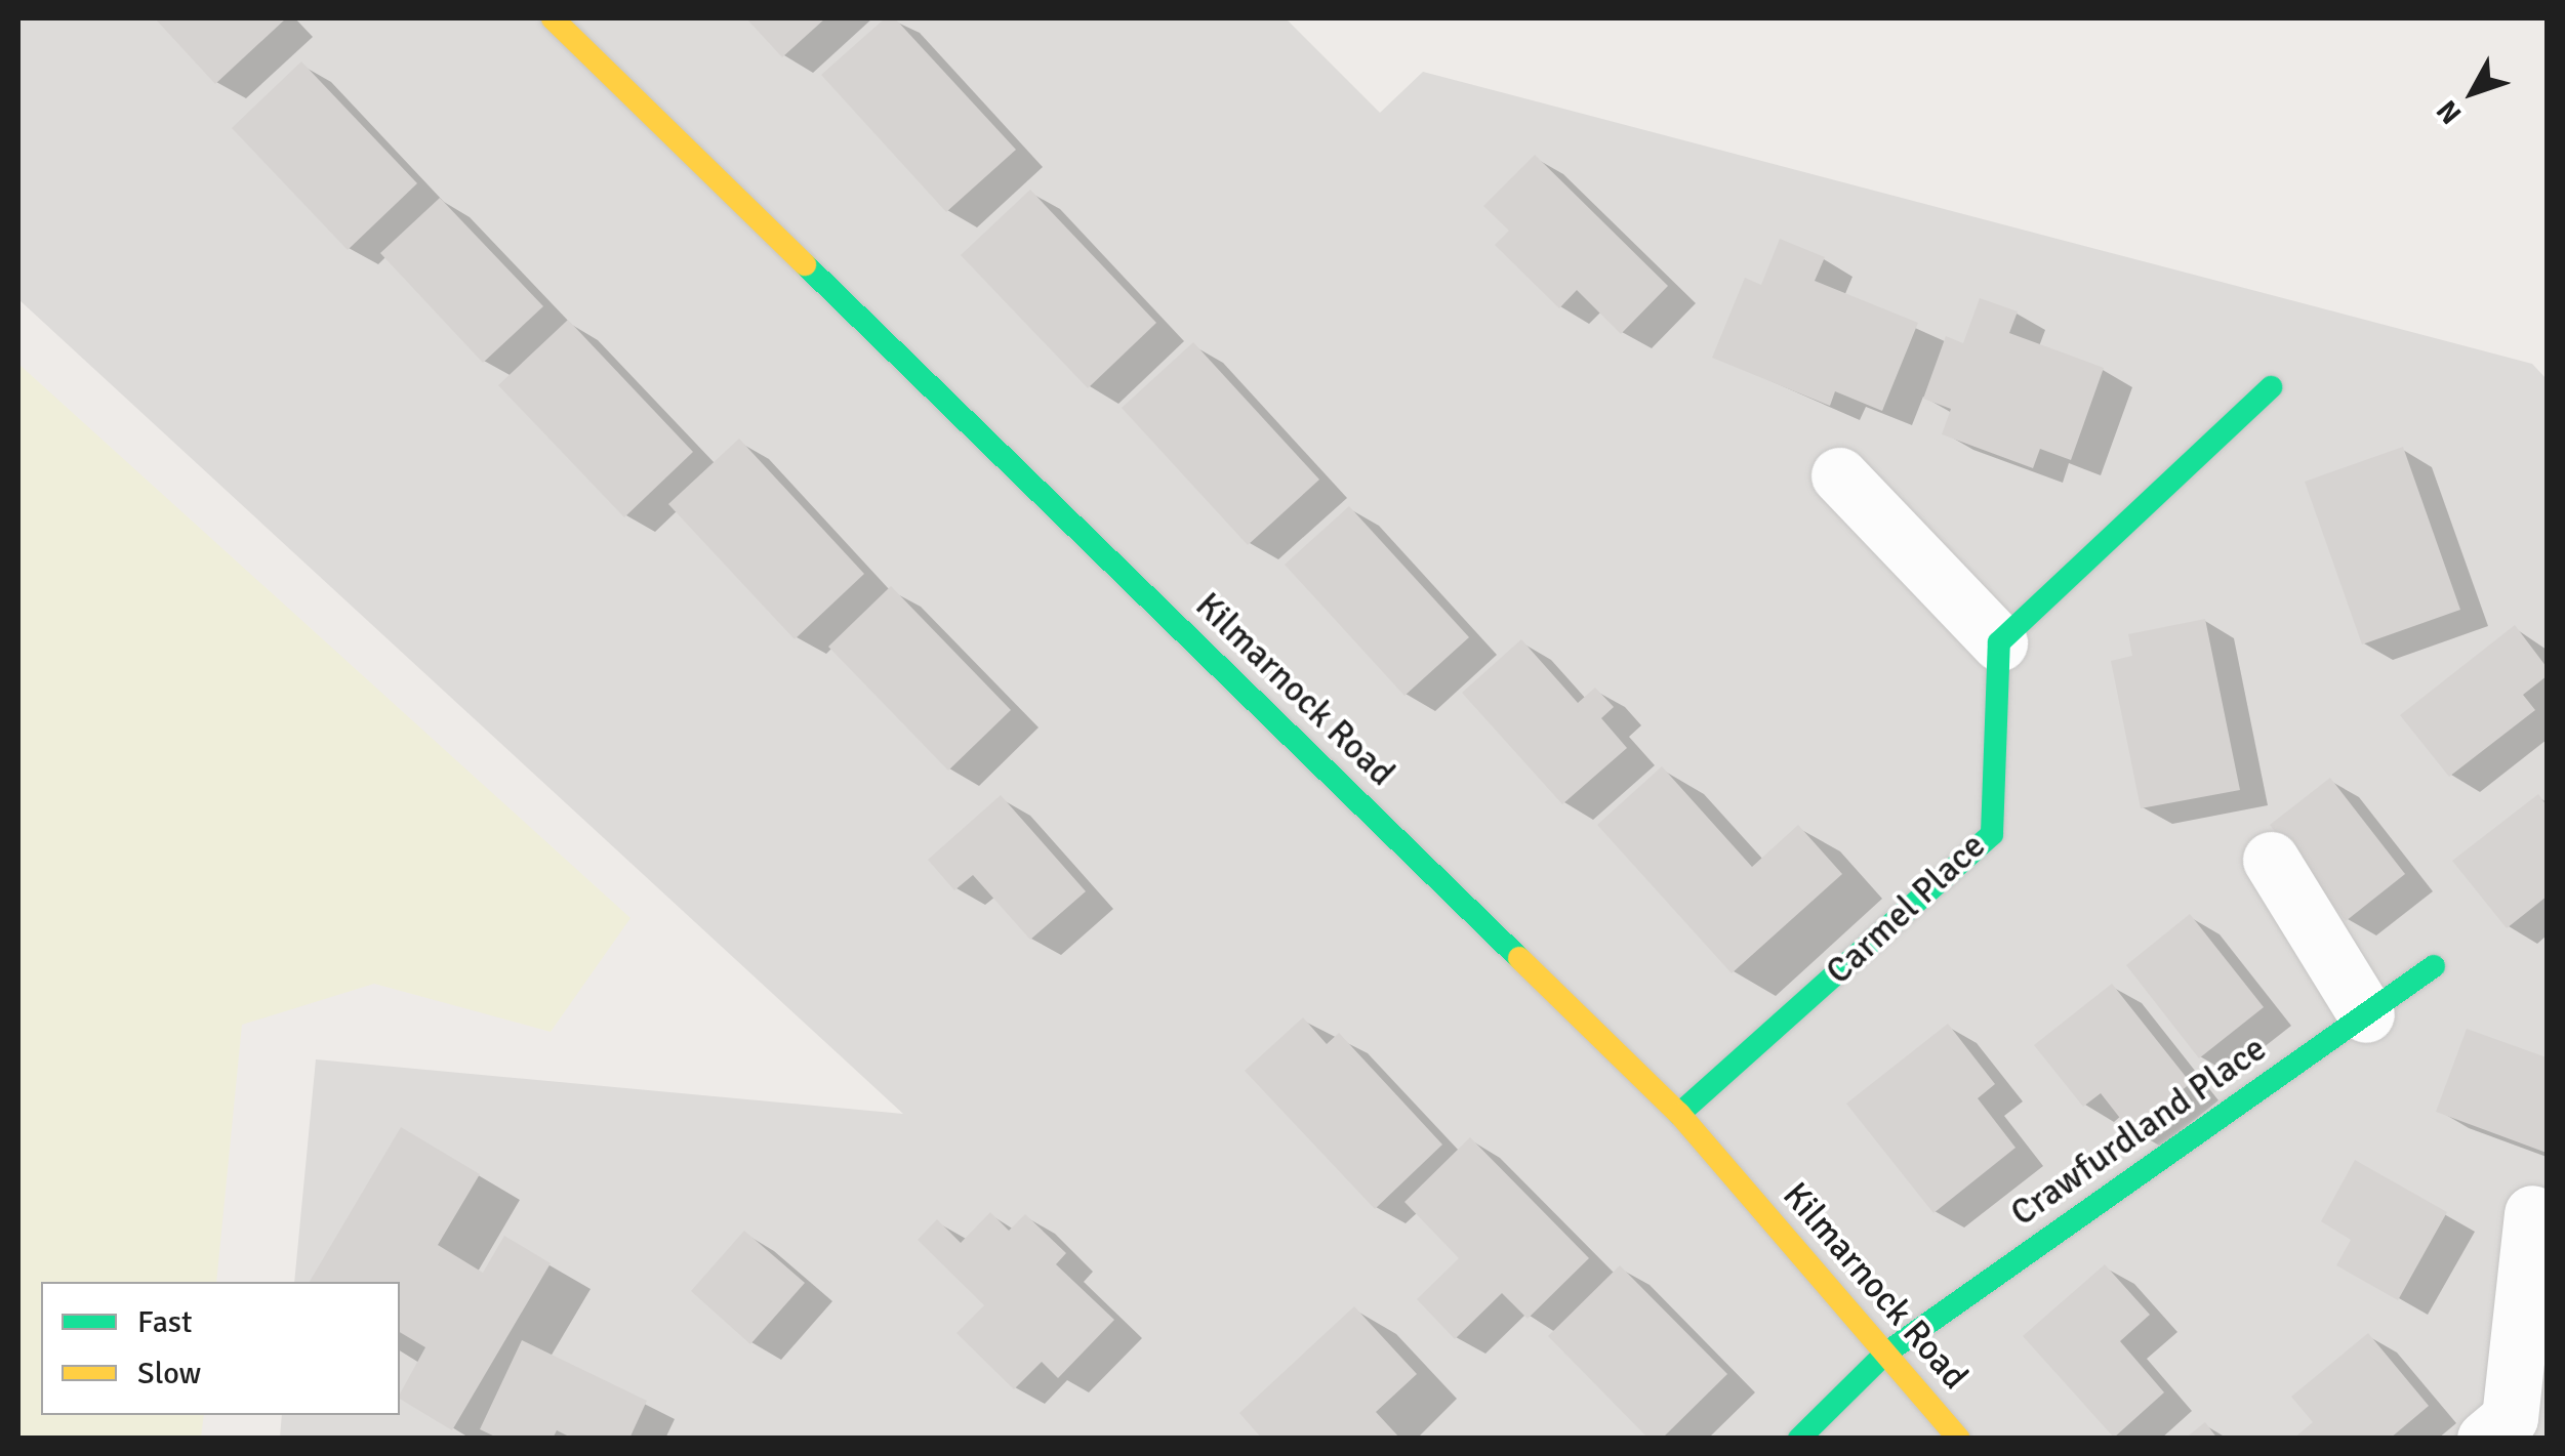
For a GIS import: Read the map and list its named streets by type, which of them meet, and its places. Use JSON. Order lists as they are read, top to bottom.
{
  "streets": {
    "main road": ["Kilmarnock Road", "Carmel Place", "Crawfurdland Place"]
  },
  "crossings": [
    ["Kilmarnock Road", "Carmel Place"],
    ["Kilmarnock Road", "Crawfurdland Place"]
  ],
  "legend": ["Fast", "Slow"],
  "north": "bottom left"
}
